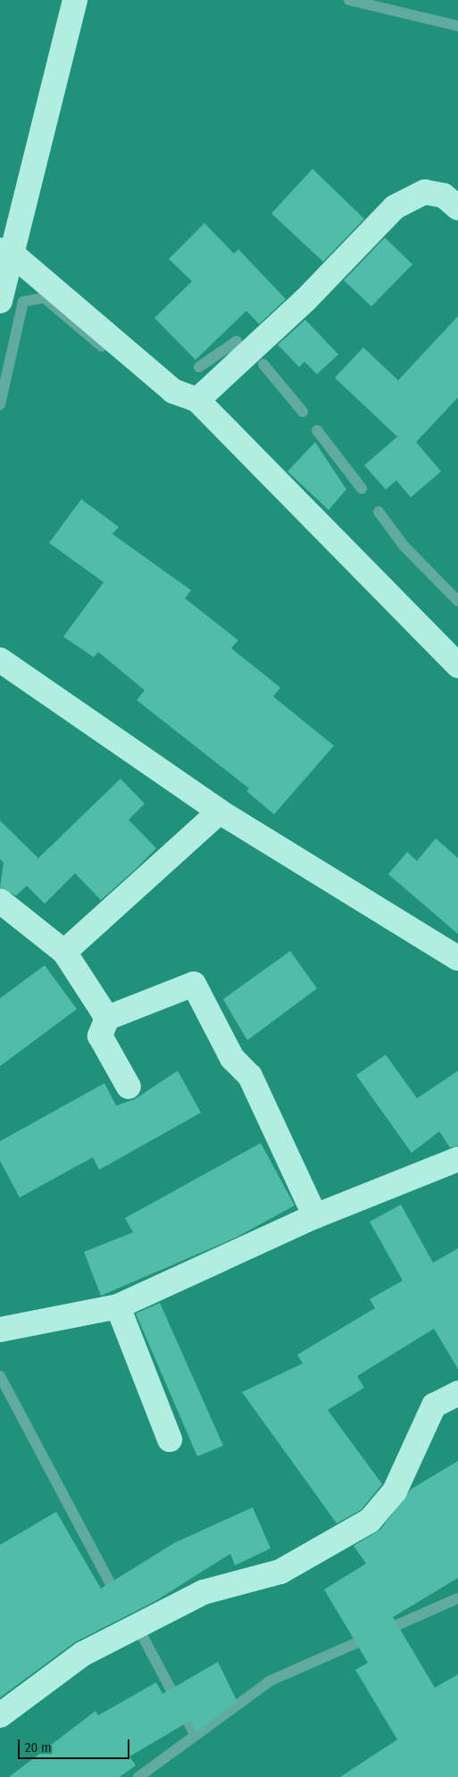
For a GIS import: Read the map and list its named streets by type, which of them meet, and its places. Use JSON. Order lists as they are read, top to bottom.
{
  "scale_bar": "20 m"
}
